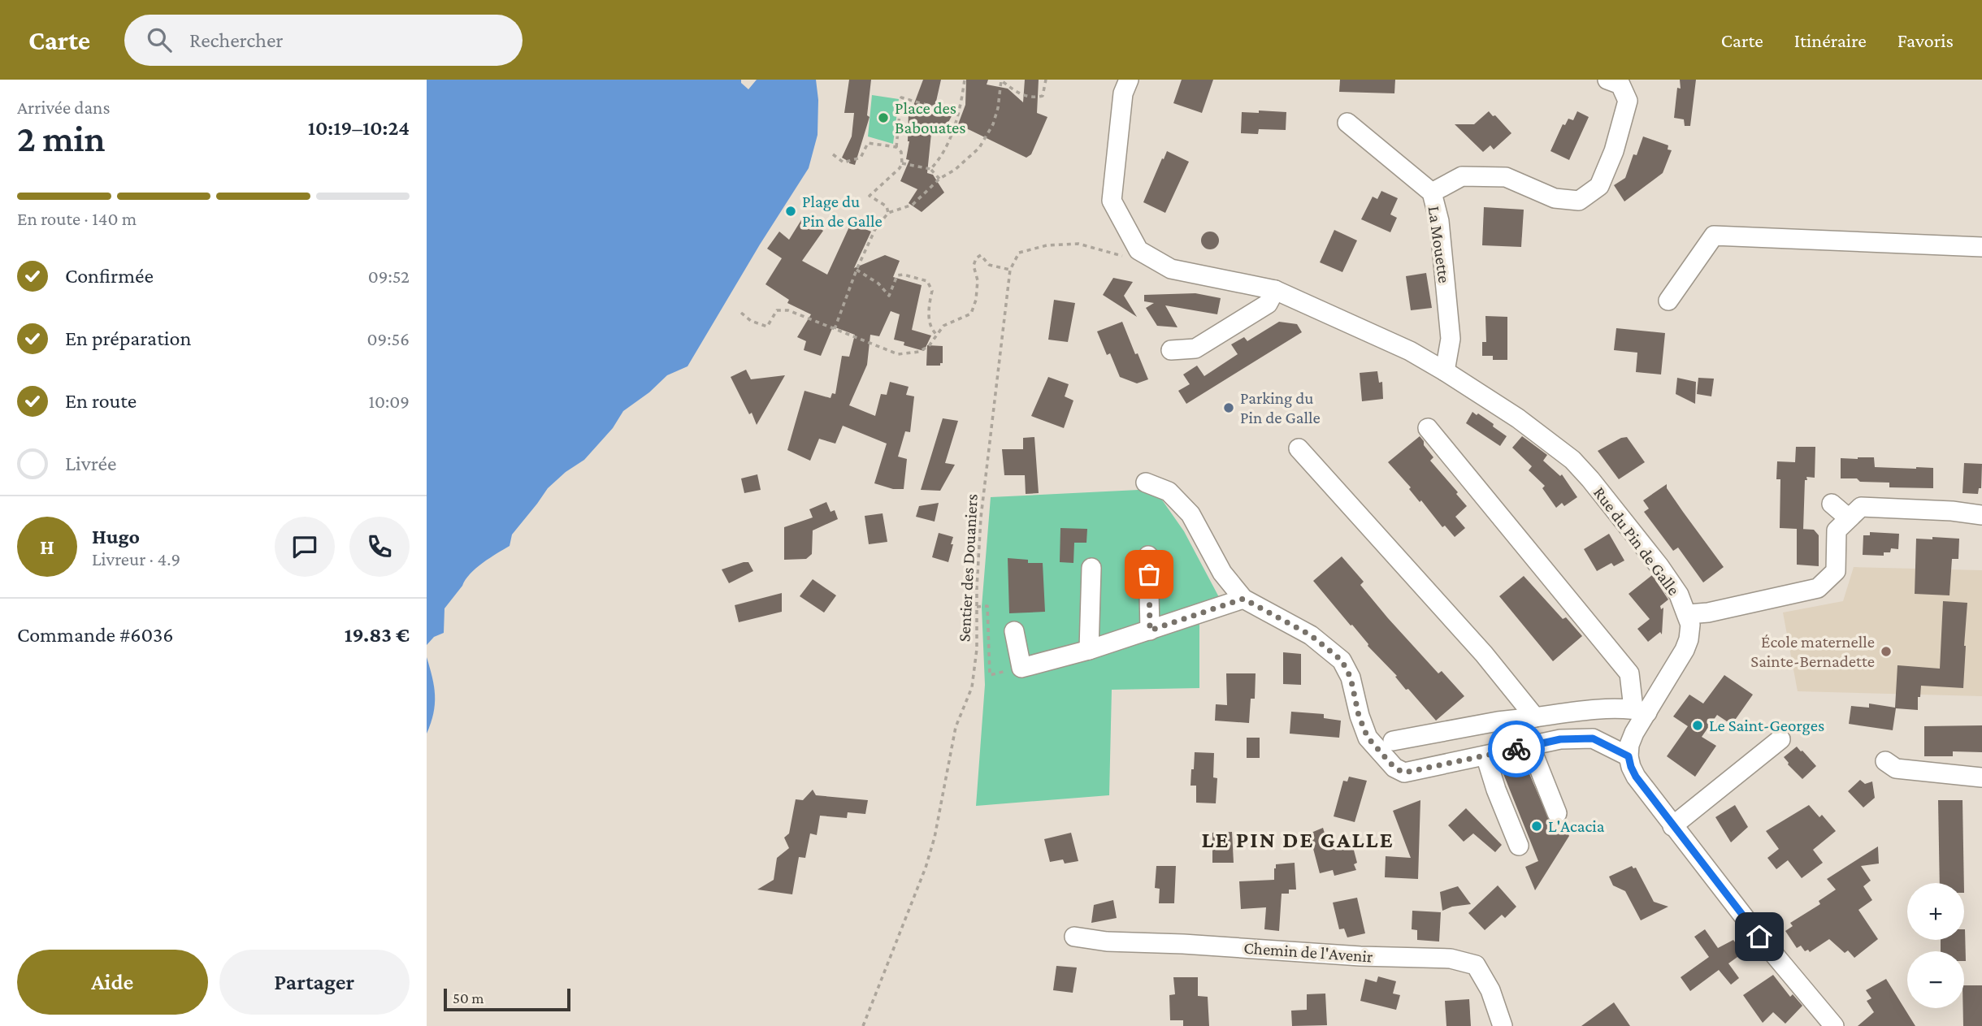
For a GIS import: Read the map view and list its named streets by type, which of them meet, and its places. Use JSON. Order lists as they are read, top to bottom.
{
  "streets": {
    "street": ["La Mouette", "Rue du Pin de Galle", "Chemin de l'Avenir"],
    "path": ["Sentier des Douaniers"]
  },
  "crossings": [
    ["La Mouette", "Rue du Pin de Galle"]
  ],
  "districts": ["LE PIN DE GALLE"],
  "places": [
    "Place des Babouates",
    "Plage du Pin de Galle",
    "Parking du Pin de Galle",
    "École maternelle Sainte-Bernadette",
    "Le Saint-Georges",
    "L'Acacia"
  ],
  "scale_bar": "50 m",
  "page": {
    "header": "Carte",
    "search": "Rechercher",
    "nav": ["Carte", "Itinéraire", "Favoris"],
    "heading": ["2 min", "Arrivée dans", "10:19–10:24"],
    "panel": [
      "Hugo",
      "Livreur · 4.9",
      "Commande #6036",
      "19.83 €"
    ],
    "bar": "En route · 140 m",
    "list": [
      ["Confirmée", "09:52"],
      ["En préparation", "09:56"],
      ["En route", "10:09"],
      "Livrée"
    ],
    "round": "H",
    "map_buttons": ["+", "−"],
    "buttons": ["Aide", "Partager"],
    "scale": "50 m"
  }
}
